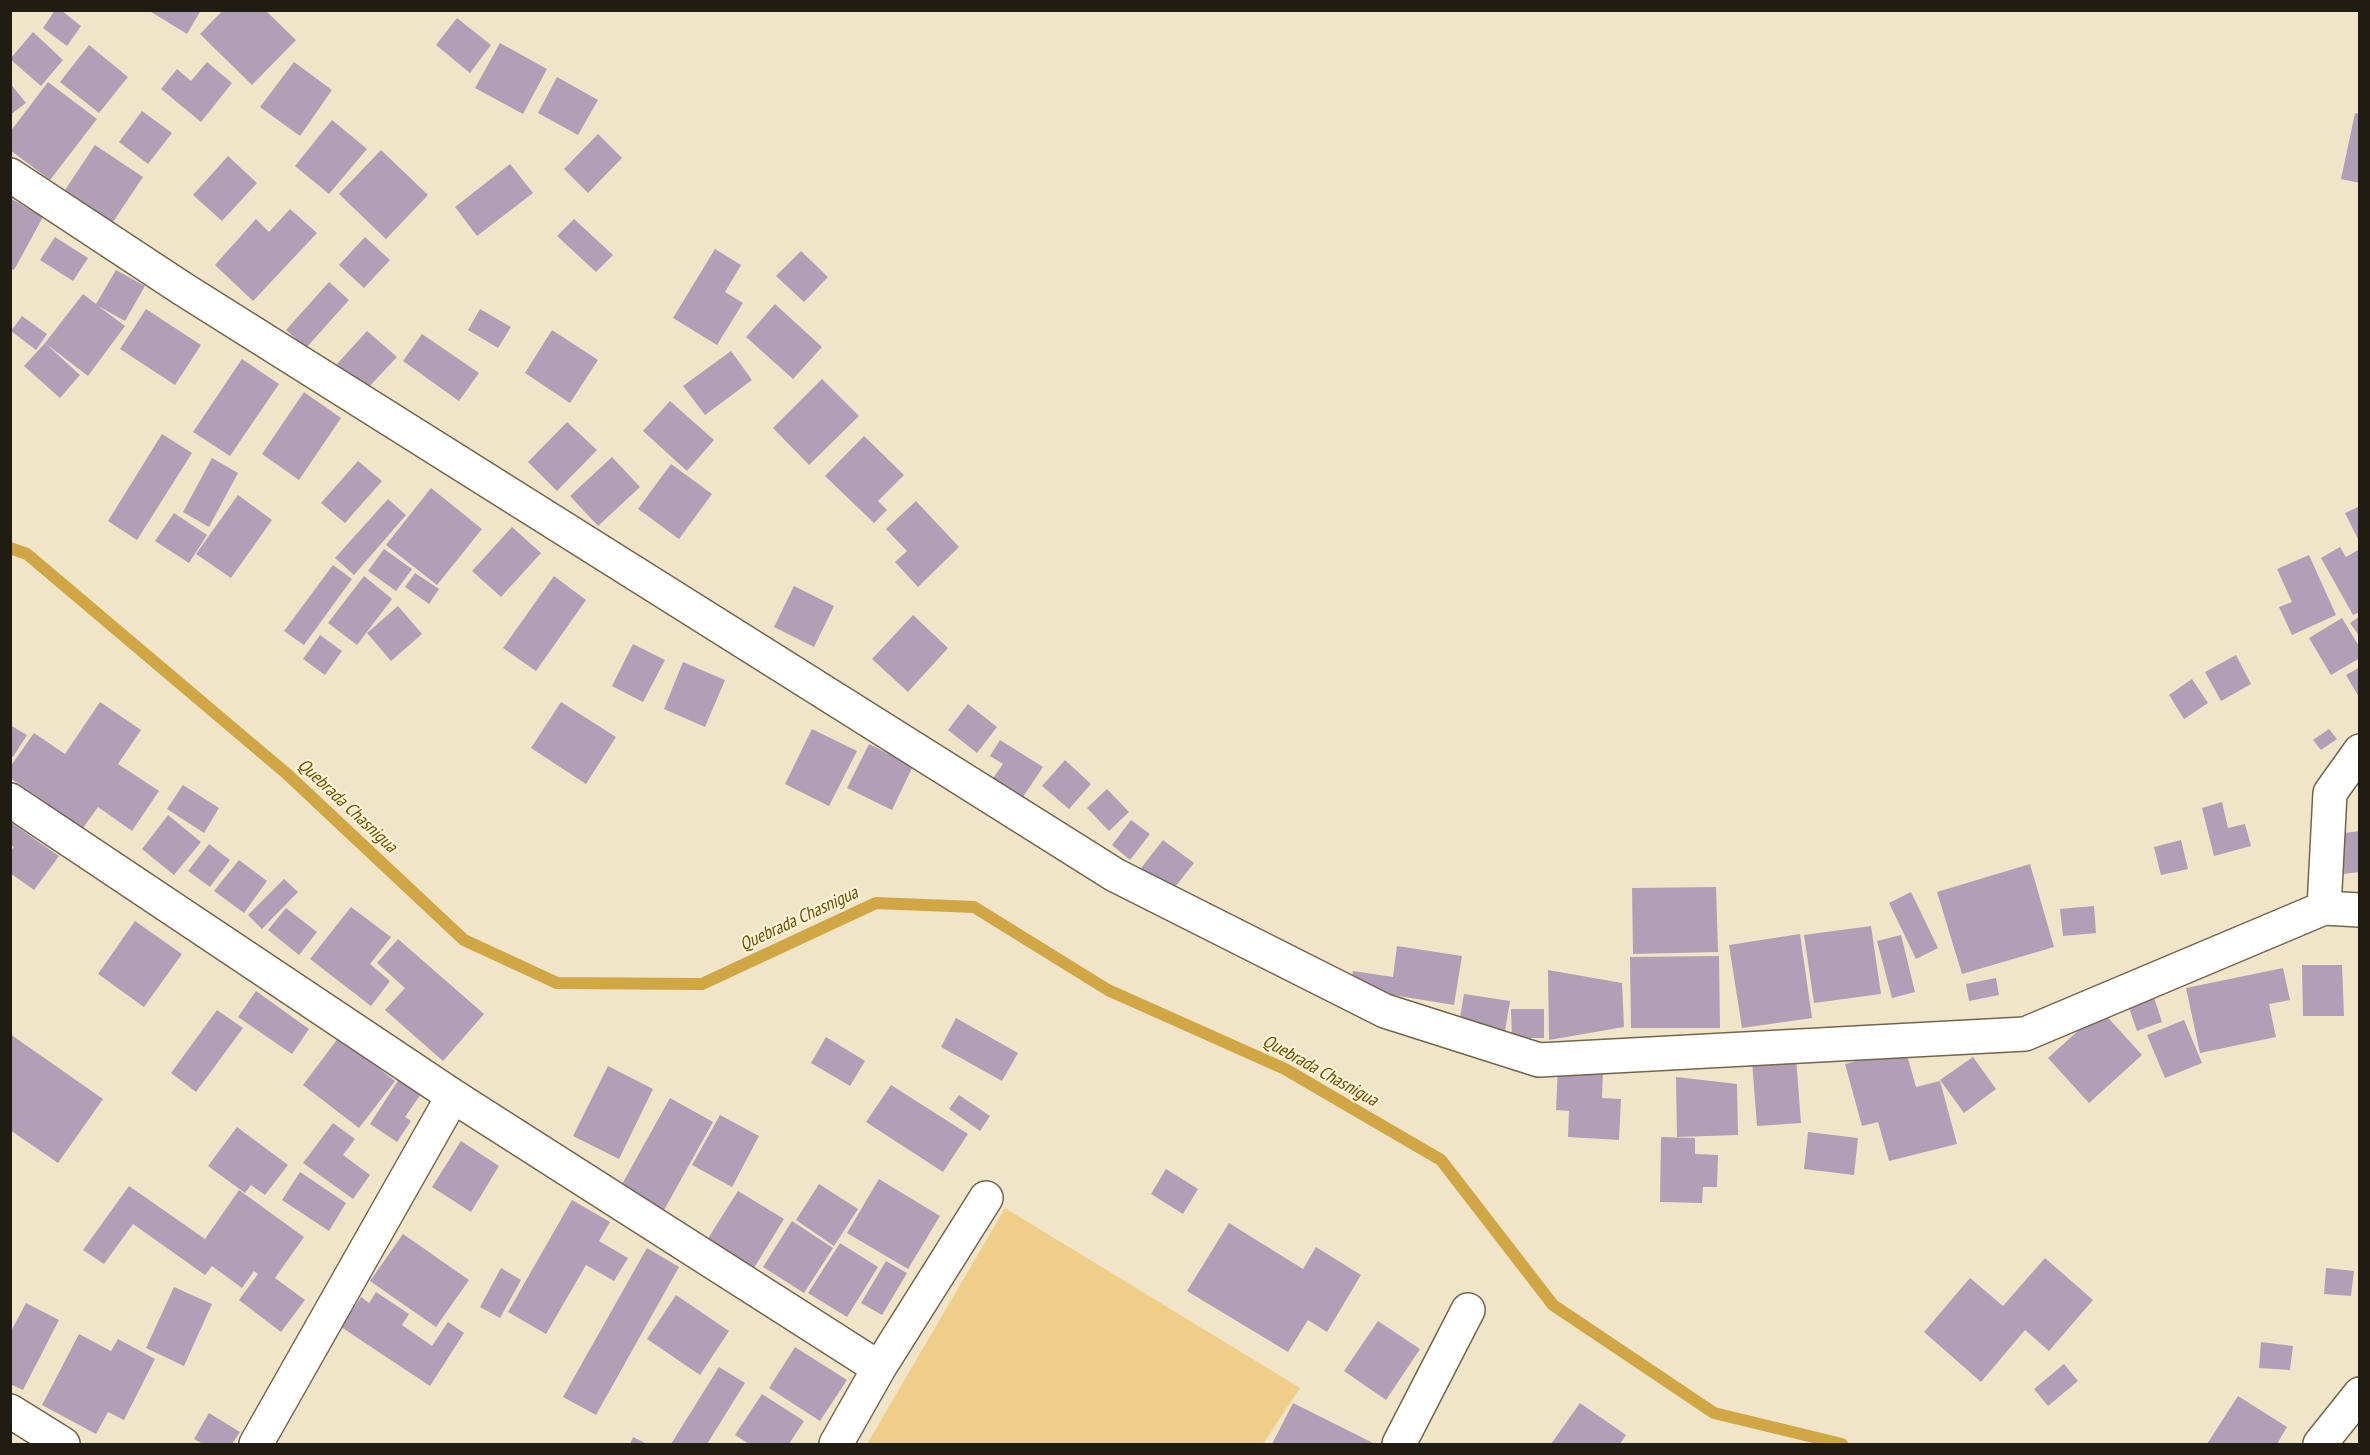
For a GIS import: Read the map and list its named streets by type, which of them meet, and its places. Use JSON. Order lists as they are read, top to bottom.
{
  "water": ["Quebrada Chasnigua"]
}
